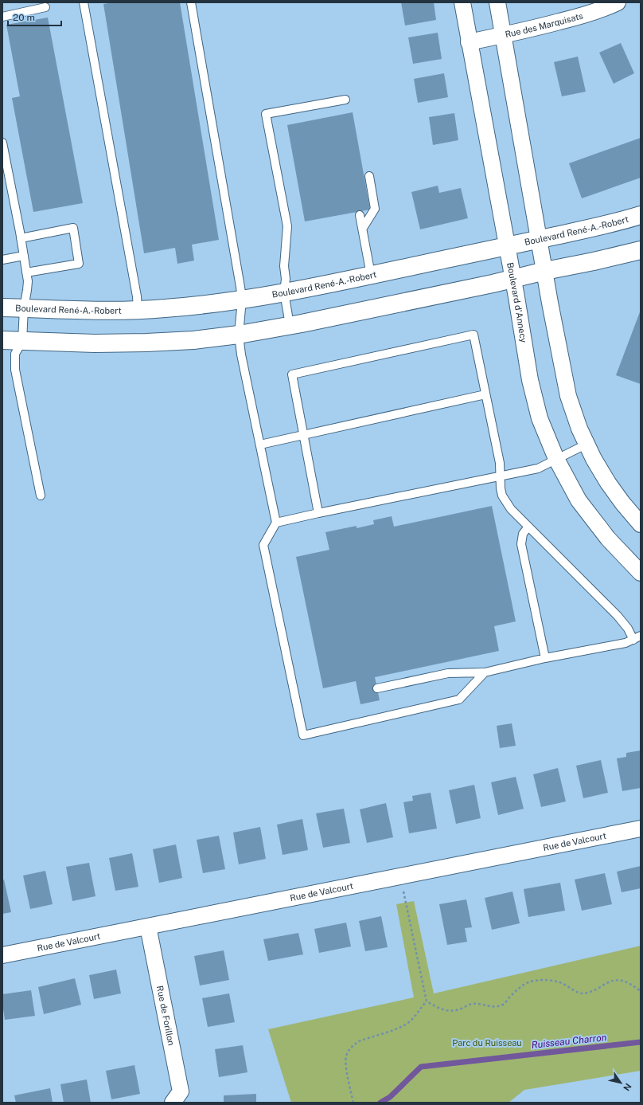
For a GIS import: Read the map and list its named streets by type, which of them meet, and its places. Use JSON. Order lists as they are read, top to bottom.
{
  "streets": {
    "street": [
      "Rue des Marquisats",
      "Boulevard René-A.-Robert",
      "Boulevard d'Annecy",
      "Rue de Valcourt",
      "Rue de Forillon"
    ]
  },
  "crossings": [
    ["Rue des Marquisats", "Boulevard d'Annecy"],
    ["Boulevard René-A.-Robert", "Boulevard d'Annecy"],
    ["Rue de Valcourt", "Rue de Forillon"]
  ],
  "water": ["Ruisseau Charron"],
  "parks": ["Parc du Ruisseau"],
  "scale_bar": "20 m",
  "north": "bottom right"
}
